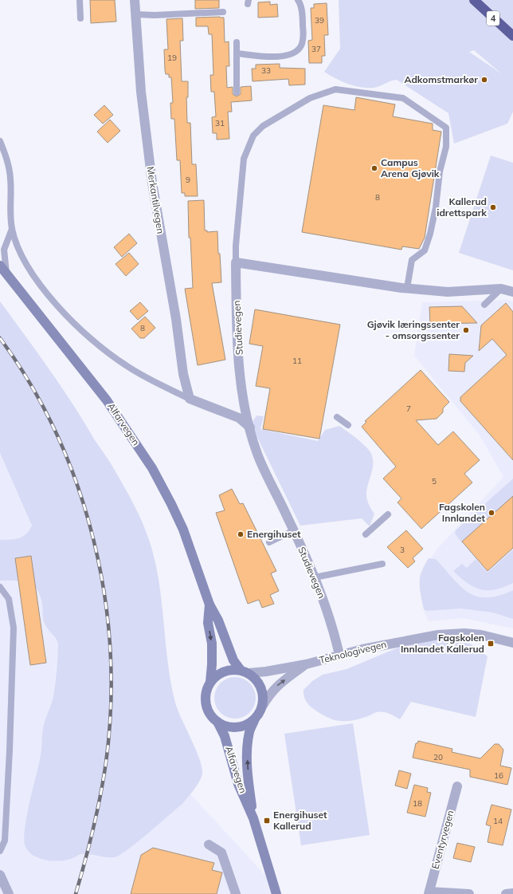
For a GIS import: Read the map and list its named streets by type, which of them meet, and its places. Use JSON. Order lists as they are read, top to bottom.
{
  "streets": {
    "highway": ["4"],
    "main road": ["Alfarvegen"],
    "street": [
      "Merkantilvegen",
      "Studievegen",
      "Teknologivegen",
      "Eventyrvegen"
    ]
  },
  "crossings": [
    ["Studievegen", "Teknologivegen"],
    ["Alfarvegen", "Teknologivegen"]
  ],
  "places": {
    "other": [
      "Adkomstmarkør",
      "Campus Arena Gjøvik",
      "Kallerud idrettspark",
      "Gjøvik læringssenter - omsorgssenter",
      "Fagskolen Innlandet",
      "Energihuset"
    ],
    "transit": ["Fagskolen Innlandet Kallerud", "Energihuset Kallerud"]
  },
  "house_numbers": [
    "39",
    "37",
    "19",
    "33",
    "31",
    "9",
    "8",
    "8",
    "11",
    "7",
    "5",
    "3",
    "20",
    "16",
    "18",
    "14"
  ]
}
